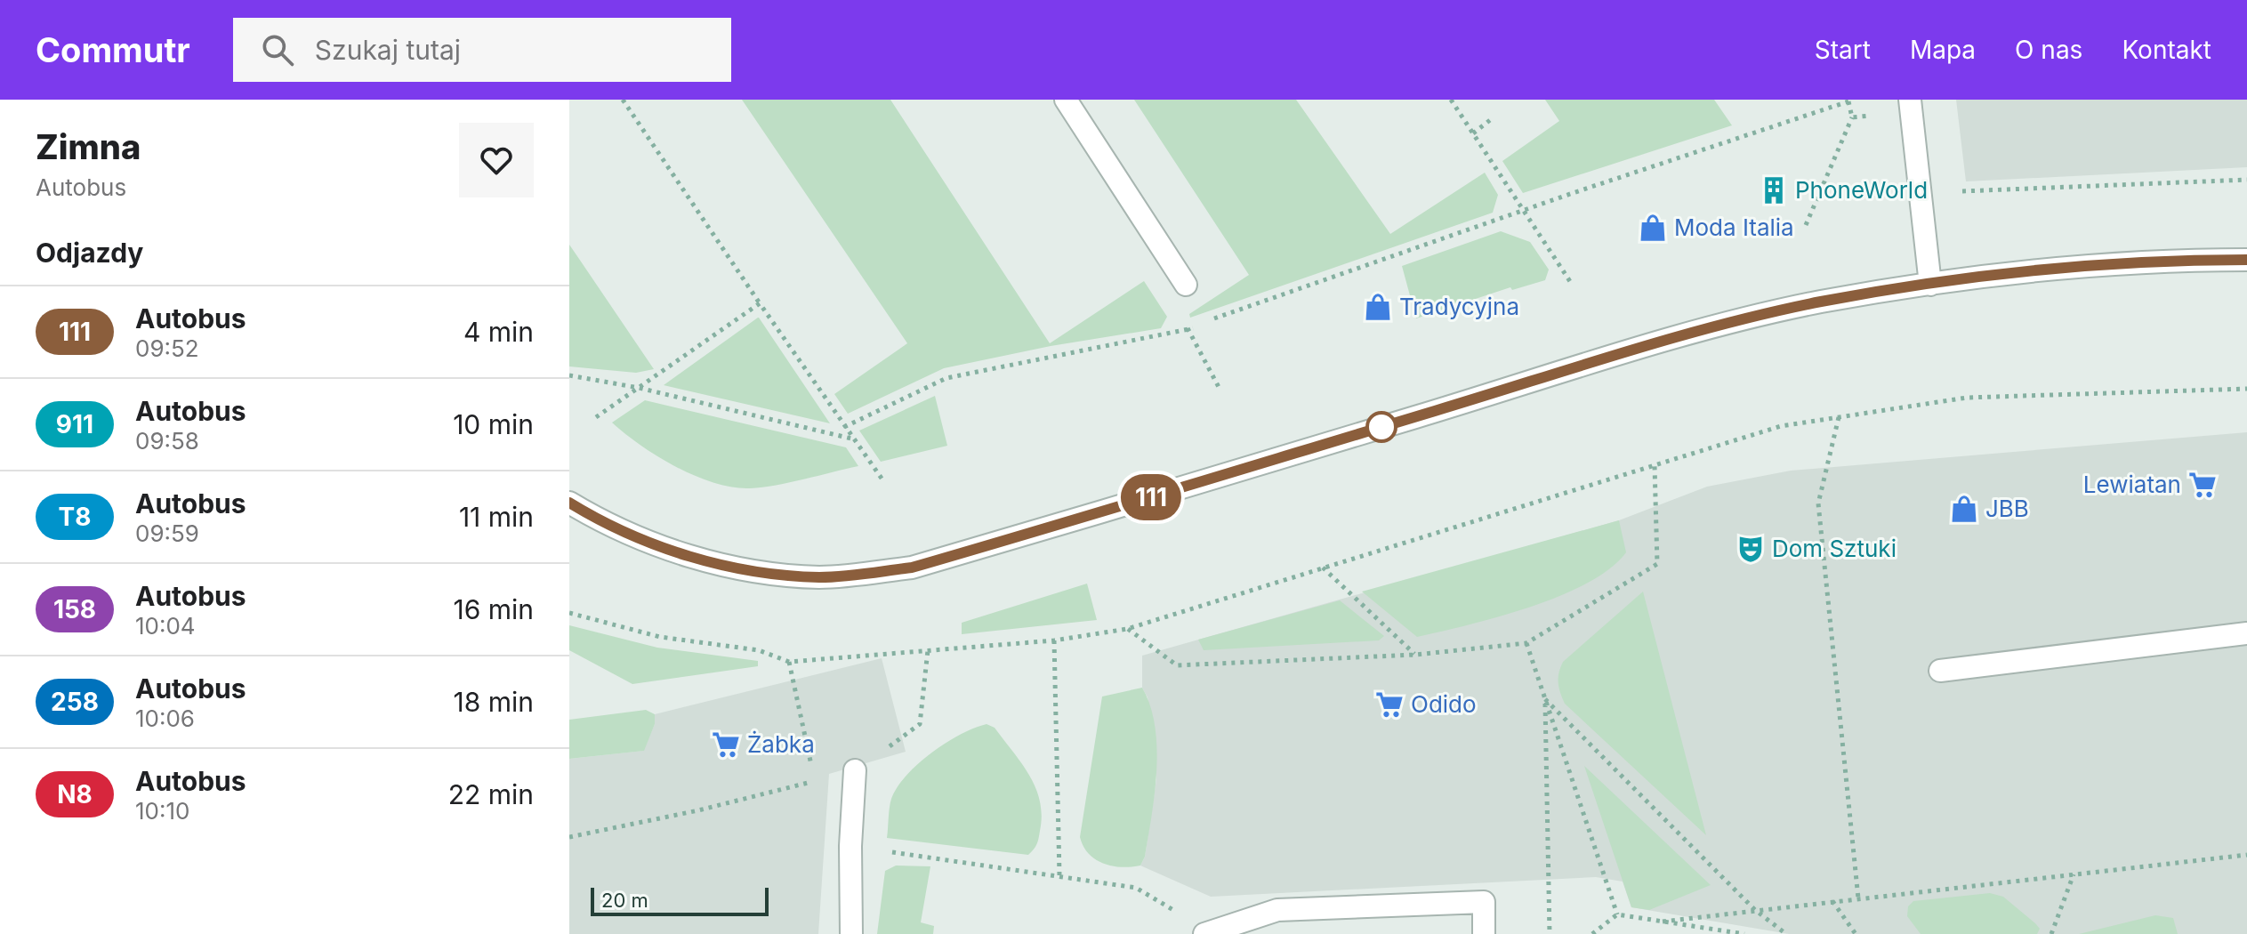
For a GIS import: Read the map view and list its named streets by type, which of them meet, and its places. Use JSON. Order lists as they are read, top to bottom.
{
  "places": {
    "building": ["PhoneWorld"],
    "shop": ["Moda Italia", "Tradycyjna", "JBB"],
    "supermarket": ["Lewiatan", "Odido", "Żabka"],
    "theatre": ["Dom Sztuki"]
  },
  "lines": ["bus line 111"],
  "scale_bar": "20 m",
  "page": {
    "header": "Commutr",
    "search": "Szukaj tutaj",
    "nav": [
      "Start",
      "Mapa",
      "O nas",
      "Kontakt"
    ],
    "heading": [
      ["Zimna", "Autobus"],
      "Odjazdy"
    ],
    "on_map": "111",
    "list": [
      {
        "mark": "111",
        "name": "Autobus",
        "note": "09:52",
        "value": "4 min"
      },
      {
        "mark": "911",
        "name": "Autobus",
        "note": "09:58",
        "value": "10 min"
      },
      {
        "mark": "T8",
        "name": "Autobus",
        "note": "09:59",
        "value": "11 min"
      },
      {
        "mark": "158",
        "name": "Autobus",
        "note": "10:04",
        "value": "16 min"
      },
      {
        "mark": "258",
        "name": "Autobus",
        "note": "10:06",
        "value": "18 min"
      },
      {
        "mark": "N8",
        "name": "Autobus",
        "note": "10:10",
        "value": "22 min"
      }
    ],
    "scale": "20 m"
  }
}
